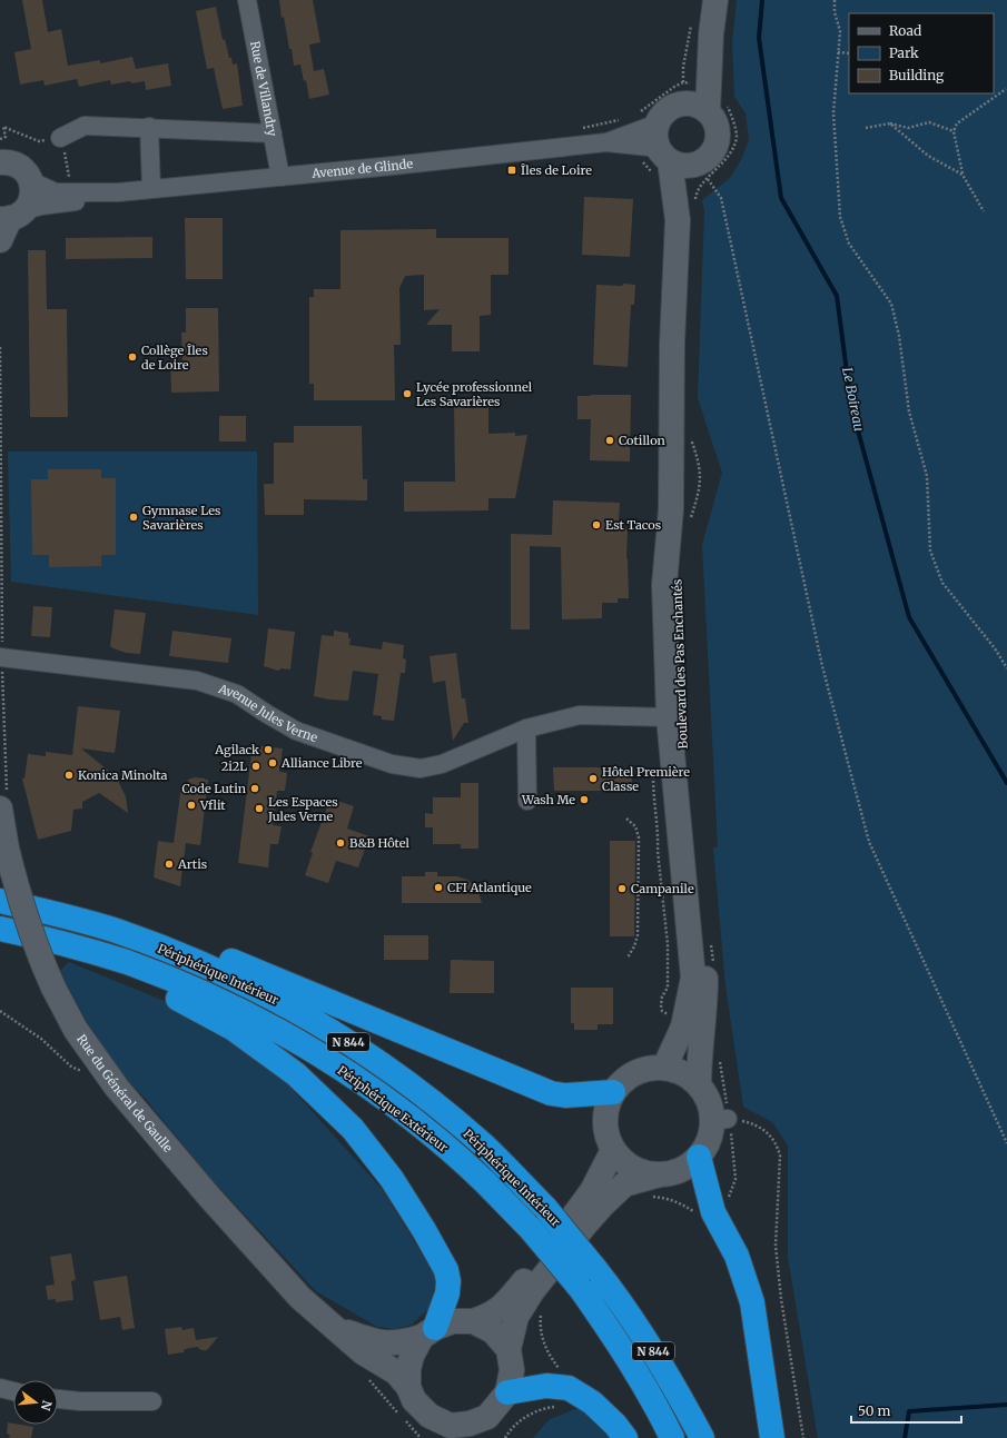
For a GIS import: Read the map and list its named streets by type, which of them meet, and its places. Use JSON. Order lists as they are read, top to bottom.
{
  "streets": {
    "highway": ["Périphérique Intérieur", "N 844", "Périphérique Extérieur"],
    "main road": ["Boulevard des Pas Enchantés", "Rue du Général de Gaulle"],
    "street": ["Rue de Villandry", "Avenue de Glinde", "Avenue Jules Verne"]
  },
  "crossings": [
    ["Rue de Villandry", "Avenue de Glinde"],
    ["Avenue de Glinde", "Boulevard des Pas Enchantés"],
    ["Boulevard des Pas Enchantés", "Avenue Jules Verne"]
  ],
  "water": ["Le Boireau"],
  "places": {
    "transit": ["Îles de Loire"],
    "other": [
      "Collège Îles de Loire",
      "Lycée professionnel Les Savarières",
      "Cotillon",
      "Gymnase Les Savarières",
      "Est Tacos",
      "Agilack",
      "Alliance Libre",
      "2i2L",
      "Konica Minolta",
      "Hôtel Première Classe",
      "Code Lutin",
      "Wash Me",
      "Vflit",
      "Les Espaces Jules Verne",
      "B&B Hôtel",
      "Artis",
      "CFI Atlantique",
      "Campanile"
    ]
  },
  "legend": ["Road", "Park", "Building"],
  "scale_bar": "50 m",
  "north": "right"
}
